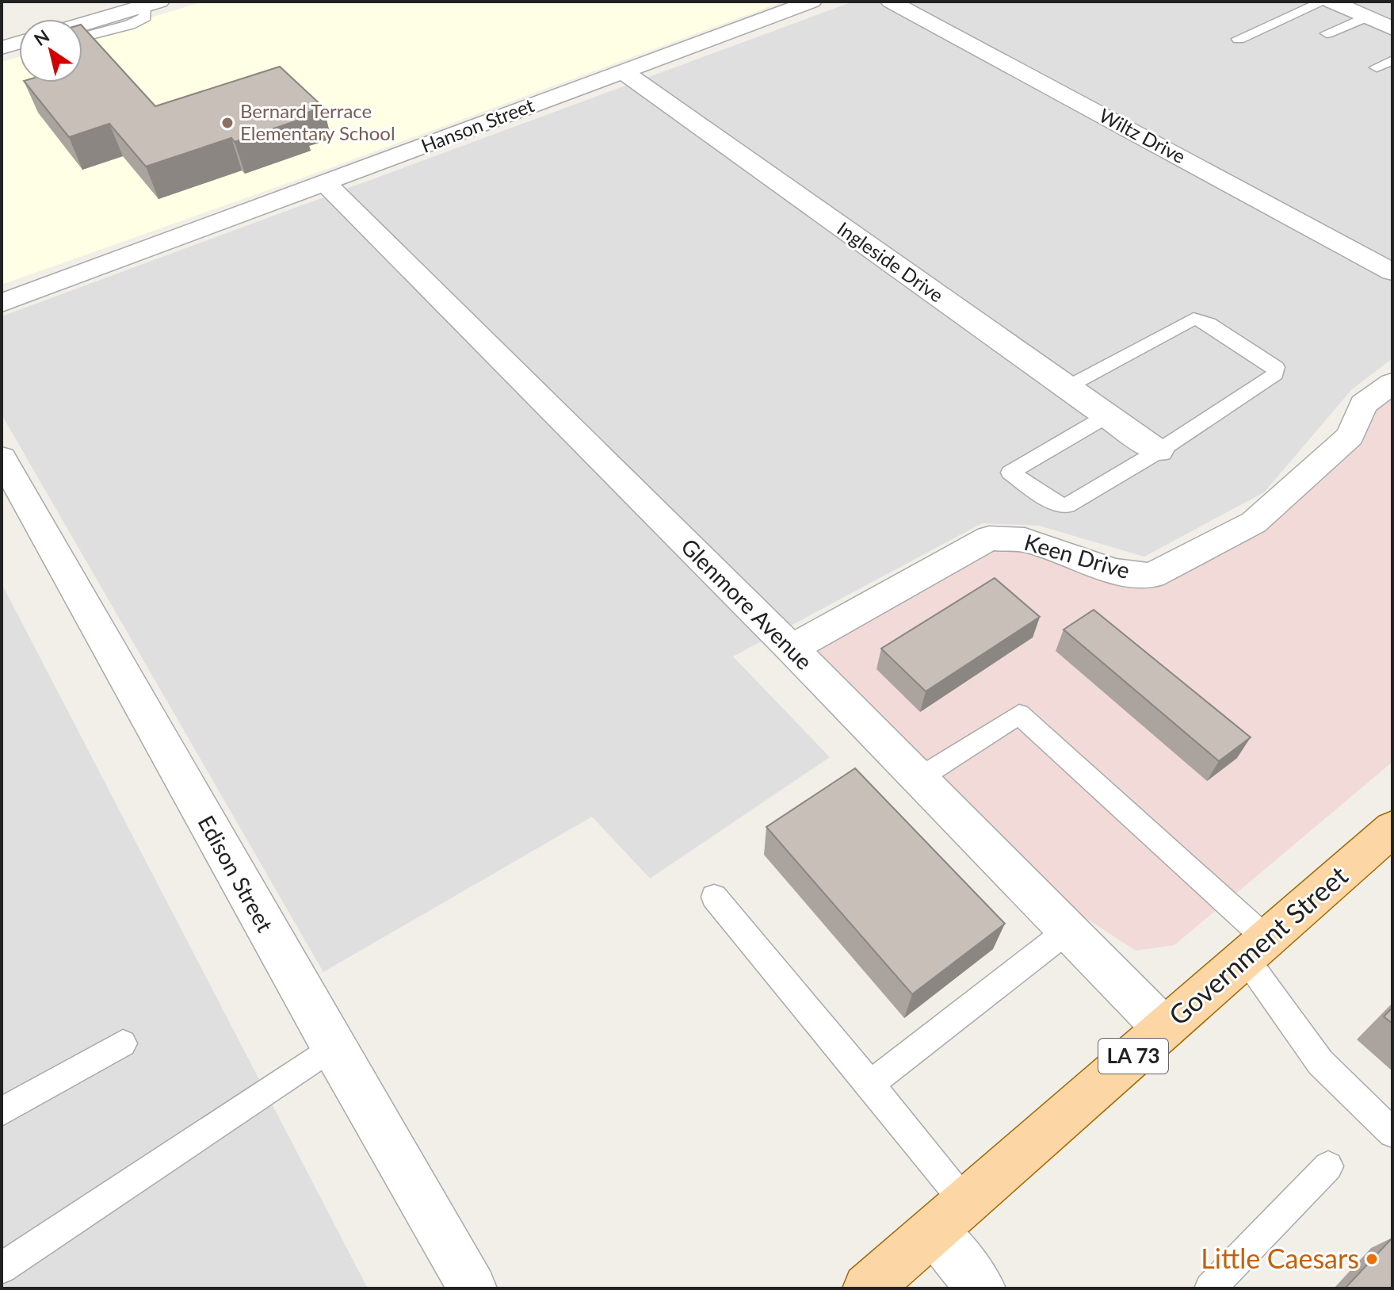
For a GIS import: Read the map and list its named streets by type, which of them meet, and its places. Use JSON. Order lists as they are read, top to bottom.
{
  "streets": {
    "main road": ["Government Street", "LA 73"],
    "street": [
      "Hanson Street",
      "Wiltz Drive",
      "Ingleside Drive",
      "Keen Drive",
      "Glenmore Avenue",
      "Edison Street"
    ]
  },
  "crossings": [
    ["Hanson Street", "Ingleside Drive"],
    ["Hanson Street", "Glenmore Avenue"],
    ["Keen Drive", "Glenmore Avenue"],
    ["Glenmore Avenue", "Government Street"]
  ],
  "places": ["Bernard Terrace Elementary School", "Little Caesars"],
  "north": "top left"
}
